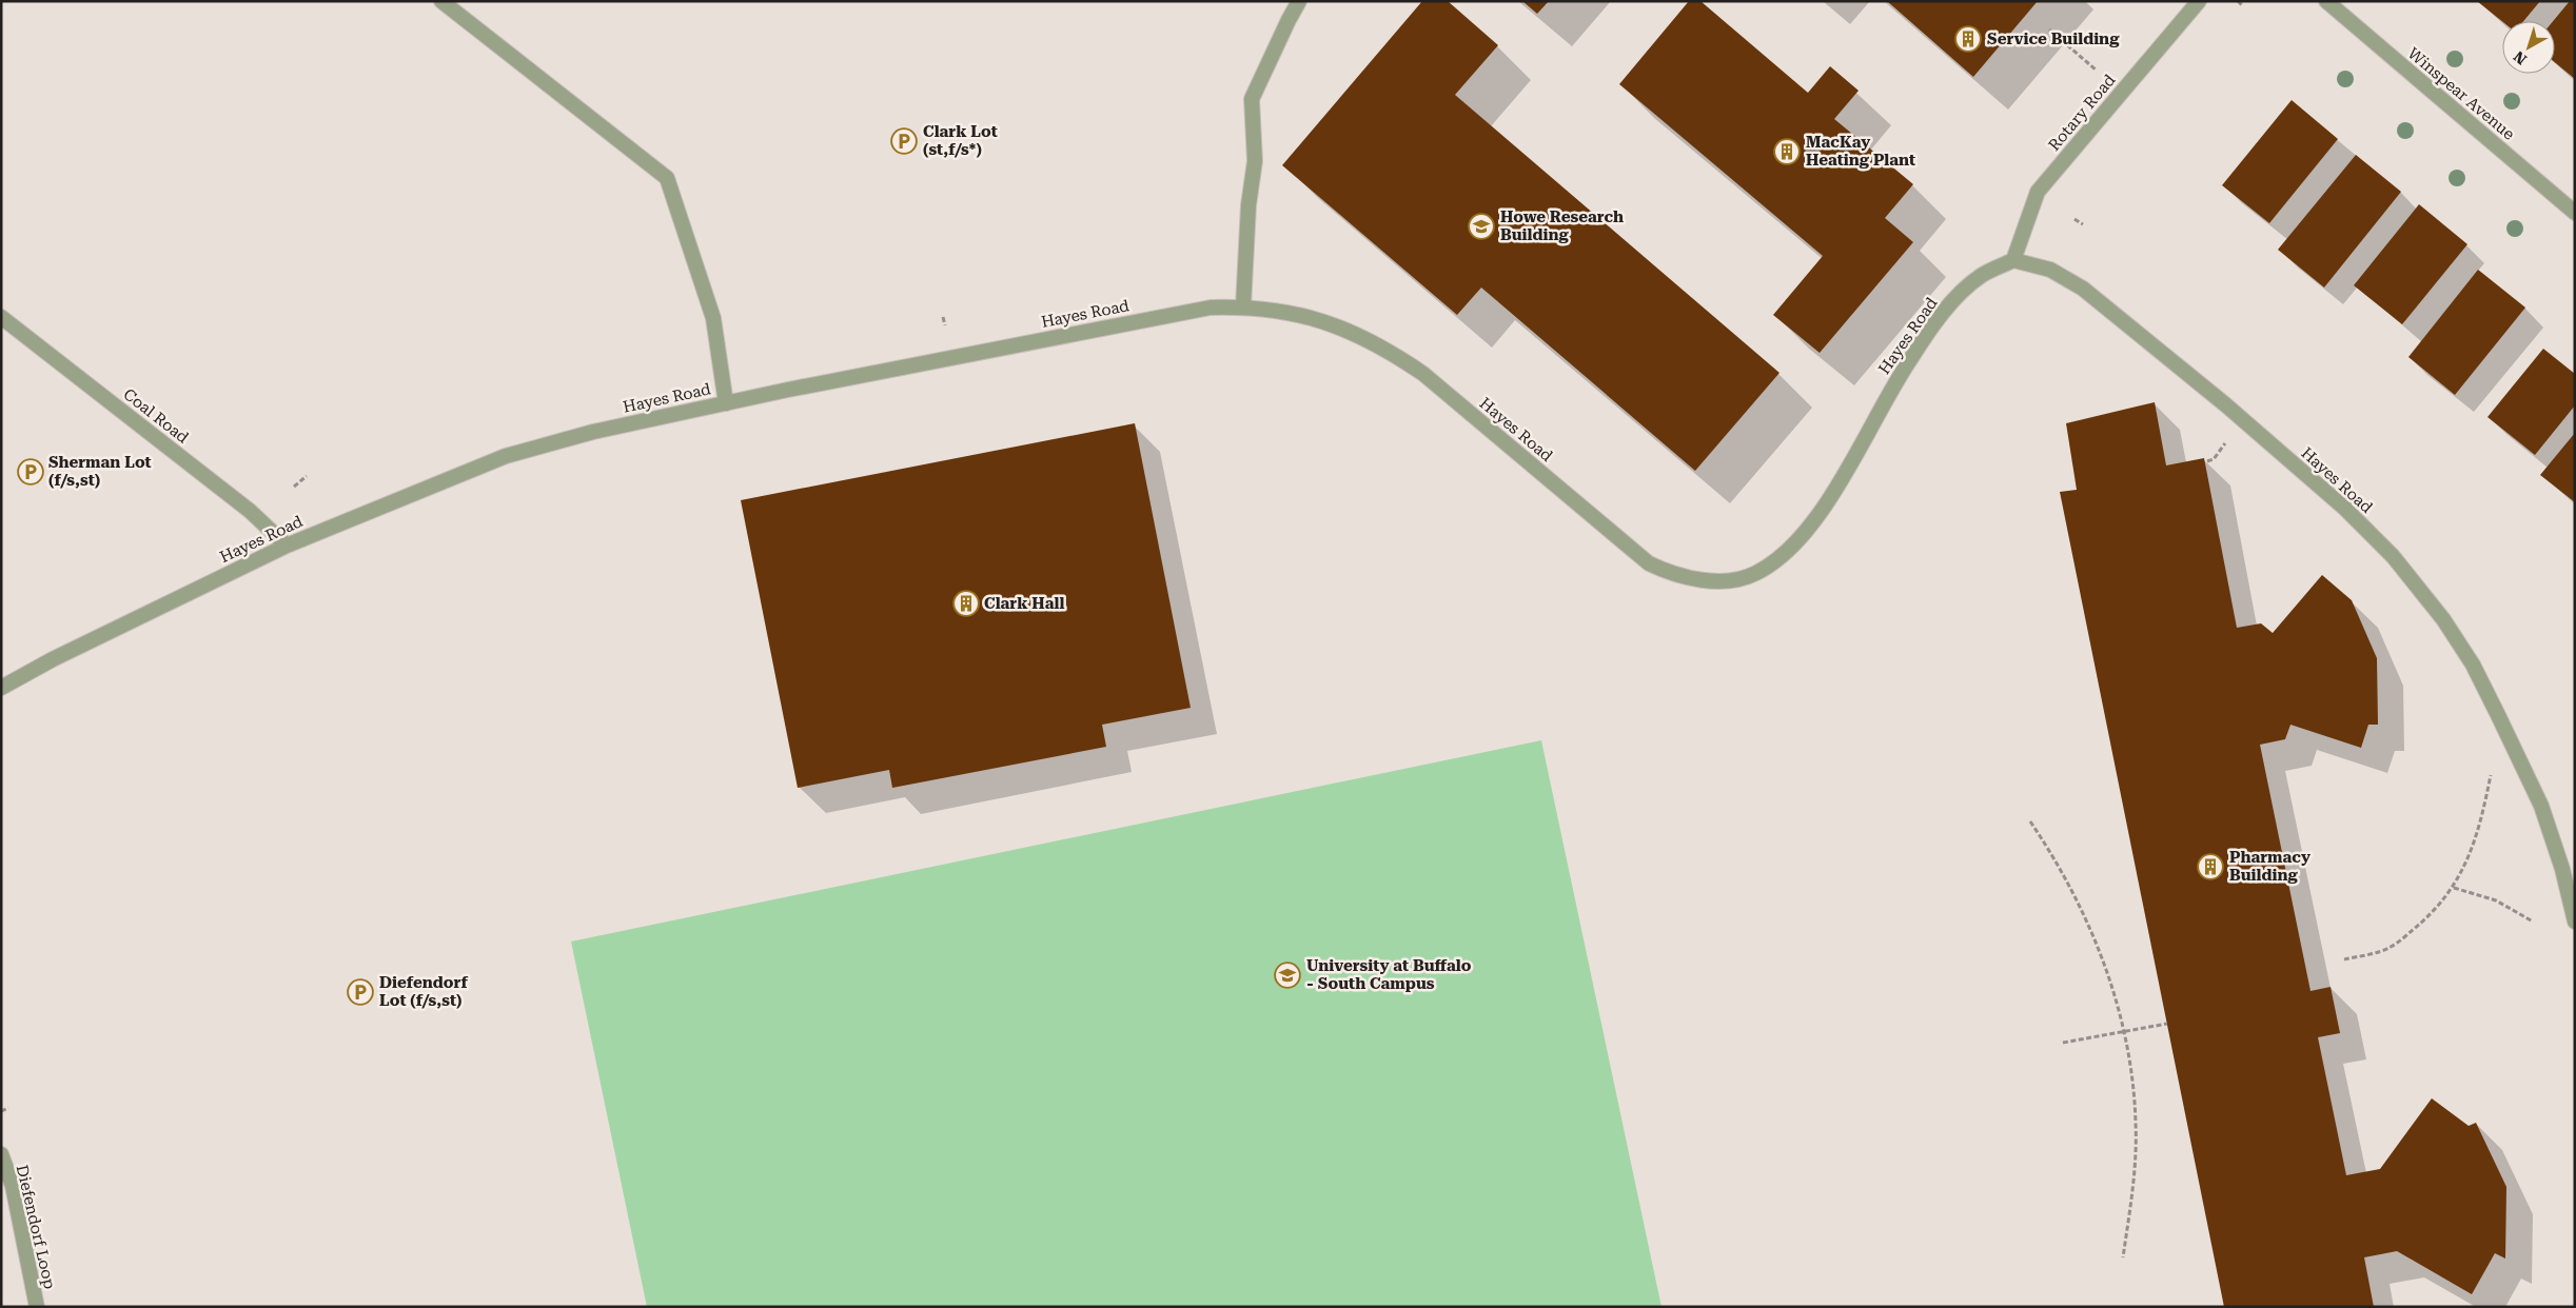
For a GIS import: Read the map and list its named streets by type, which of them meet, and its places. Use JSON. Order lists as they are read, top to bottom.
{
  "streets": {
    "street": [
      "Winspear Avenue",
      "Rotary Road",
      "Hayes Road",
      "Coal Road",
      "Diefendorf Loop"
    ]
  },
  "crossings": [
    ["Rotary Road", "Hayes Road"],
    ["Hayes Road", "Coal Road"]
  ],
  "places": {
    "building": [
      "Service Building",
      "MacKay Heating Plant",
      "Clark Hall",
      "Pharmacy Building"
    ],
    "parking": ["Clark Lot (st,f/s*)", "Sherman Lot (f/s,st)", "Diefendorf Lot (f/s,st)"],
    "school or university": ["Howe Research Building", "University at Buffalo - South Campus"]
  },
  "north": "bottom left"
}
